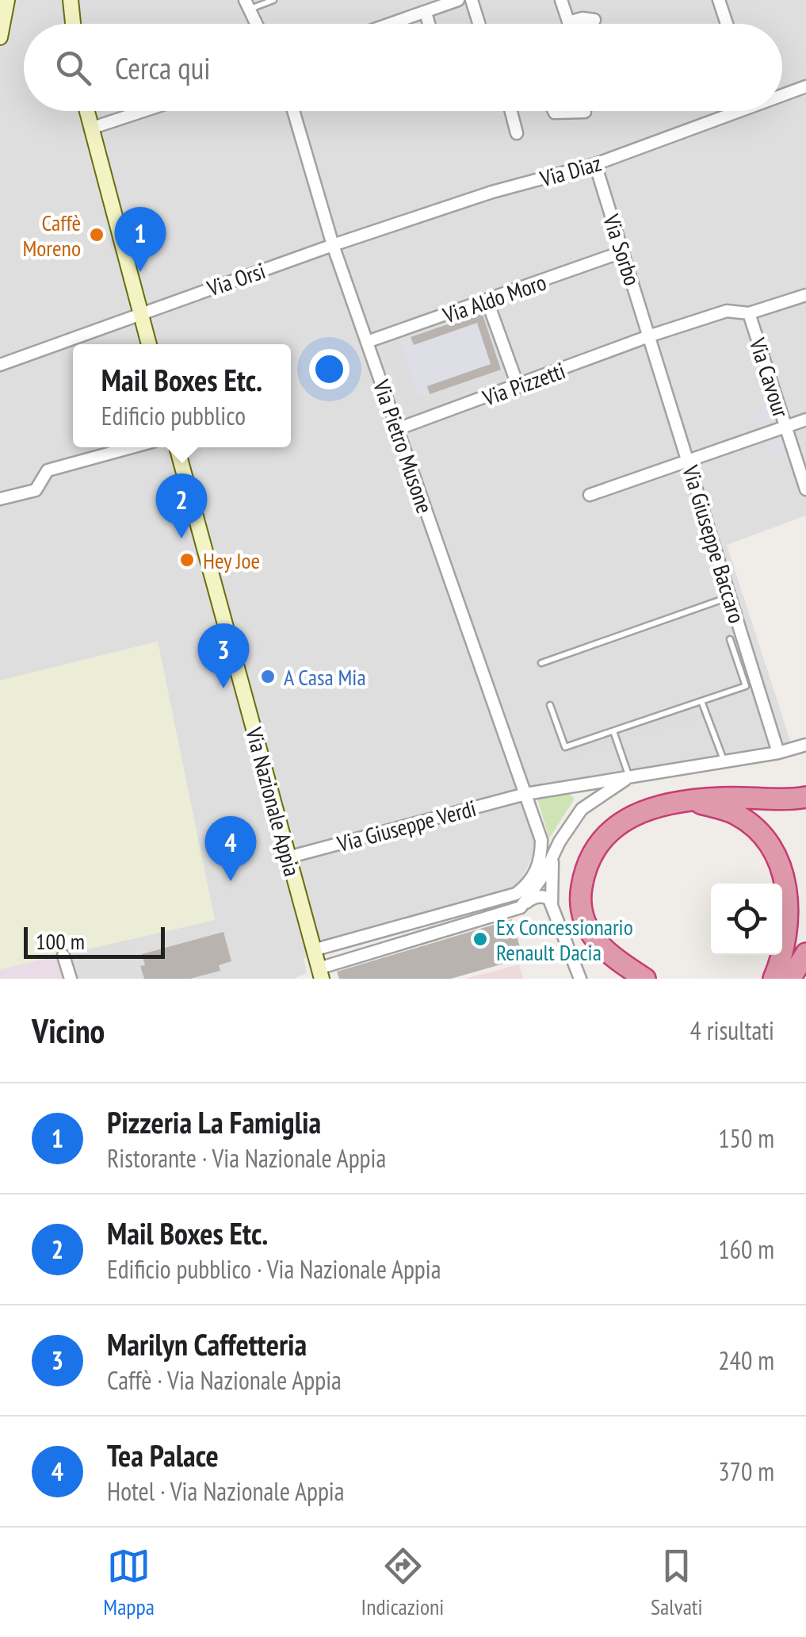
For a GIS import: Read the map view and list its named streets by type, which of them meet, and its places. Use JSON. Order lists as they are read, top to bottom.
{
  "streets": {
    "main road": ["Via Nazionale Appia"],
    "street": [
      "Via Diaz",
      "Via Sorbo",
      "Via Orsi",
      "Via Aldo Moro",
      "Via Cavour",
      "Via Pizzetti",
      "Via Pietro Musone",
      "Via Giuseppe Baccaro",
      "Via Giuseppe Verdi"
    ]
  },
  "crossings": [
    ["Via Diaz", "Via Sorbo"],
    ["Via Diaz", "Via Orsi"],
    ["Via Diaz", "Via Pietro Musone"],
    ["Via Sorbo", "Via Aldo Moro"],
    ["Via Sorbo", "Via Pizzetti"],
    ["Via Sorbo", "Via Giuseppe Baccaro"],
    ["Via Orsi", "Via Pietro Musone"],
    ["Via Aldo Moro", "Via Pietro Musone"],
    ["Via Cavour", "Via Pizzetti"],
    ["Via Pizzetti", "Via Pietro Musone"],
    ["Via Pizzetti", "Via Giuseppe Baccaro"],
    ["Via Pietro Musone", "Via Giuseppe Verdi"],
    ["Via Nazionale Appia", "Via Giuseppe Verdi"]
  ],
  "places": [
    "Caffè Moreno",
    "Hey Joe",
    "A Casa Mia",
    "Ex Concessionario Renault Dacia"
  ],
  "scale_bar": "100 m",
  "page": {
    "search": "Cerca qui",
    "pins": [
      "1",
      "2",
      "3",
      "4"
    ],
    "popup": ["Mail Boxes Etc.", "Edificio pubblico"],
    "scale": "100 m",
    "heading": ["Vicino", "4 risultati"],
    "list": [
      {
        "mark": "1",
        "name": "Pizzeria La Famiglia",
        "note": "Ristorante · Via Nazionale Appia",
        "value": "150 m"
      },
      {
        "mark": "2",
        "name": "Mail Boxes Etc.",
        "note": "Edificio pubblico · Via Nazionale Appia",
        "value": "160 m"
      },
      {
        "mark": "3",
        "name": "Marilyn Caffetteria",
        "note": "Caffè · Via Nazionale Appia",
        "value": "240 m"
      },
      {
        "mark": "4",
        "name": "Tea Palace",
        "note": "Hotel · Via Nazionale Appia",
        "value": "370 m"
      }
    ],
    "nav": ["Mappa", "Indicazioni", "Salvati"]
  }
}
